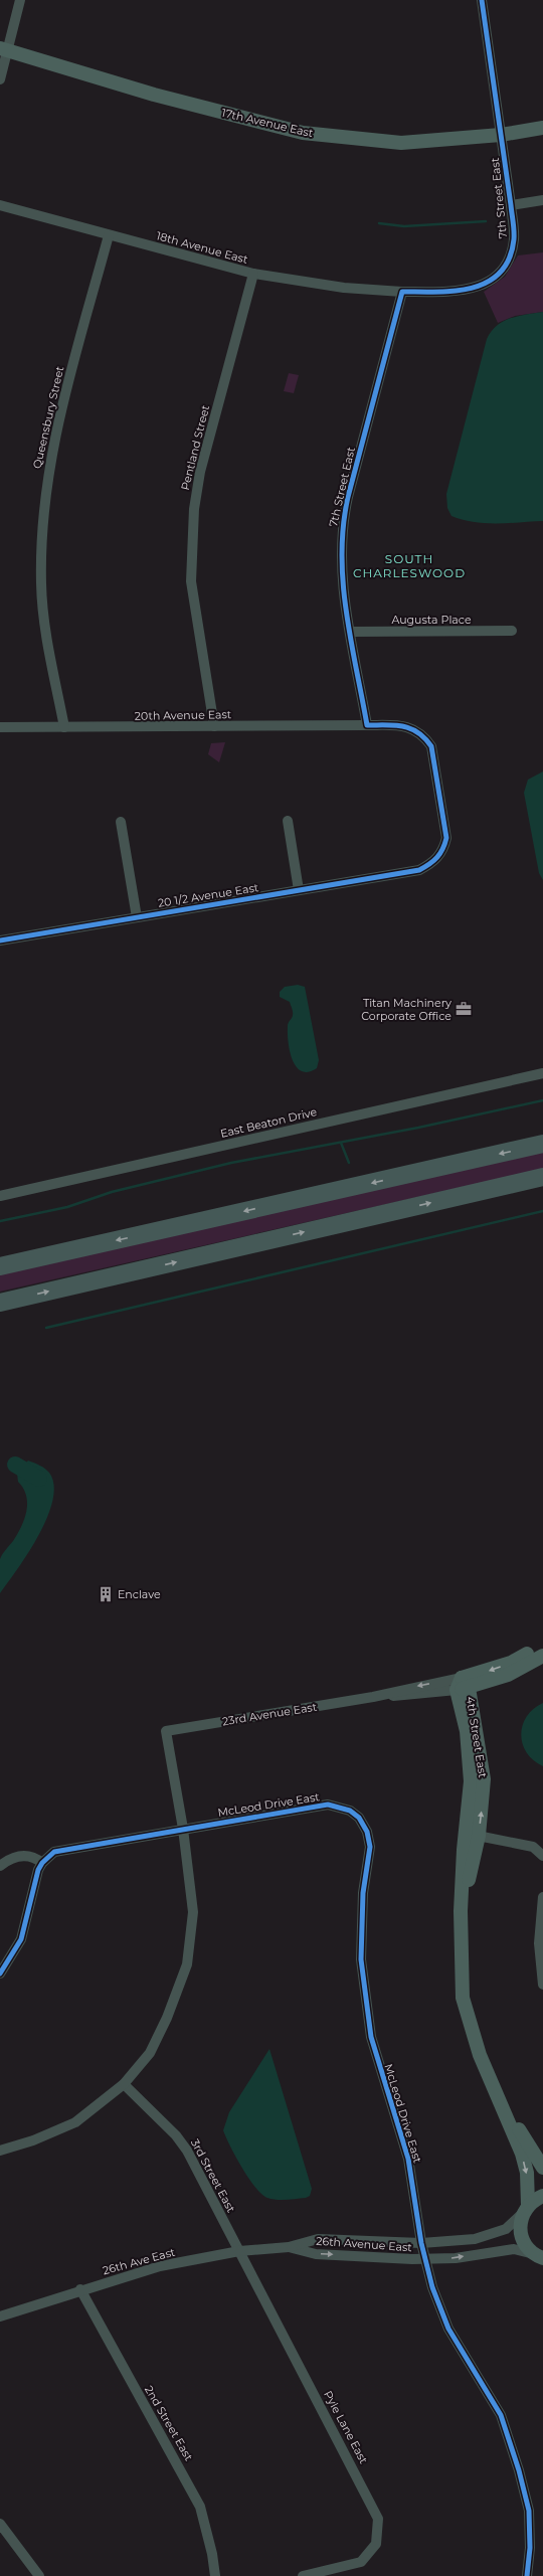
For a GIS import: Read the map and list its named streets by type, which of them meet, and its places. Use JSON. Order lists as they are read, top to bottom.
{
  "streets": {
    "street": [
      "17th Avenue East",
      "7th Street East",
      "18th Avenue East",
      "Queensbury Street",
      "Pentland Street",
      "Augusta Place",
      "20th Avenue East",
      "20 1/2 Avenue East",
      "East Beaton Drive",
      "23rd Avenue East",
      "4th Street East",
      "McLeod Drive East",
      "3rd Street East",
      "26th Avenue East",
      "26th Ave East",
      "2nd Street East",
      "Pyle Lane East"
    ]
  },
  "crossings": [
    ["17th Avenue East", "7th Street East"],
    ["7th Street East", "18th Avenue East"],
    ["7th Street East", "Augusta Place"],
    ["7th Street East", "20th Avenue East"],
    ["7th Street East", "20 1/2 Avenue East"],
    ["18th Avenue East", "Queensbury Street"],
    ["18th Avenue East", "Pentland Street"],
    ["Queensbury Street", "20th Avenue East"],
    ["Pentland Street", "20th Avenue East"],
    ["20th Avenue East", "20 1/2 Avenue East"],
    ["23rd Avenue East", "4th Street East"],
    ["23rd Avenue East", "McLeod Drive East"],
    ["4th Street East", "26th Avenue East"],
    ["McLeod Drive East", "26th Avenue East"],
    ["3rd Street East", "26th Ave East"],
    ["3rd Street East", "Pyle Lane East"],
    ["26th Avenue East", "26th Ave East"],
    ["26th Ave East", "2nd Street East"],
    ["26th Ave East", "Pyle Lane East"]
  ],
  "districts": ["SOUTH CHARLESWOOD"],
  "places": {
    "office": ["Titan Machinery Corporate Office"],
    "building": ["Enclave"]
  }
}
